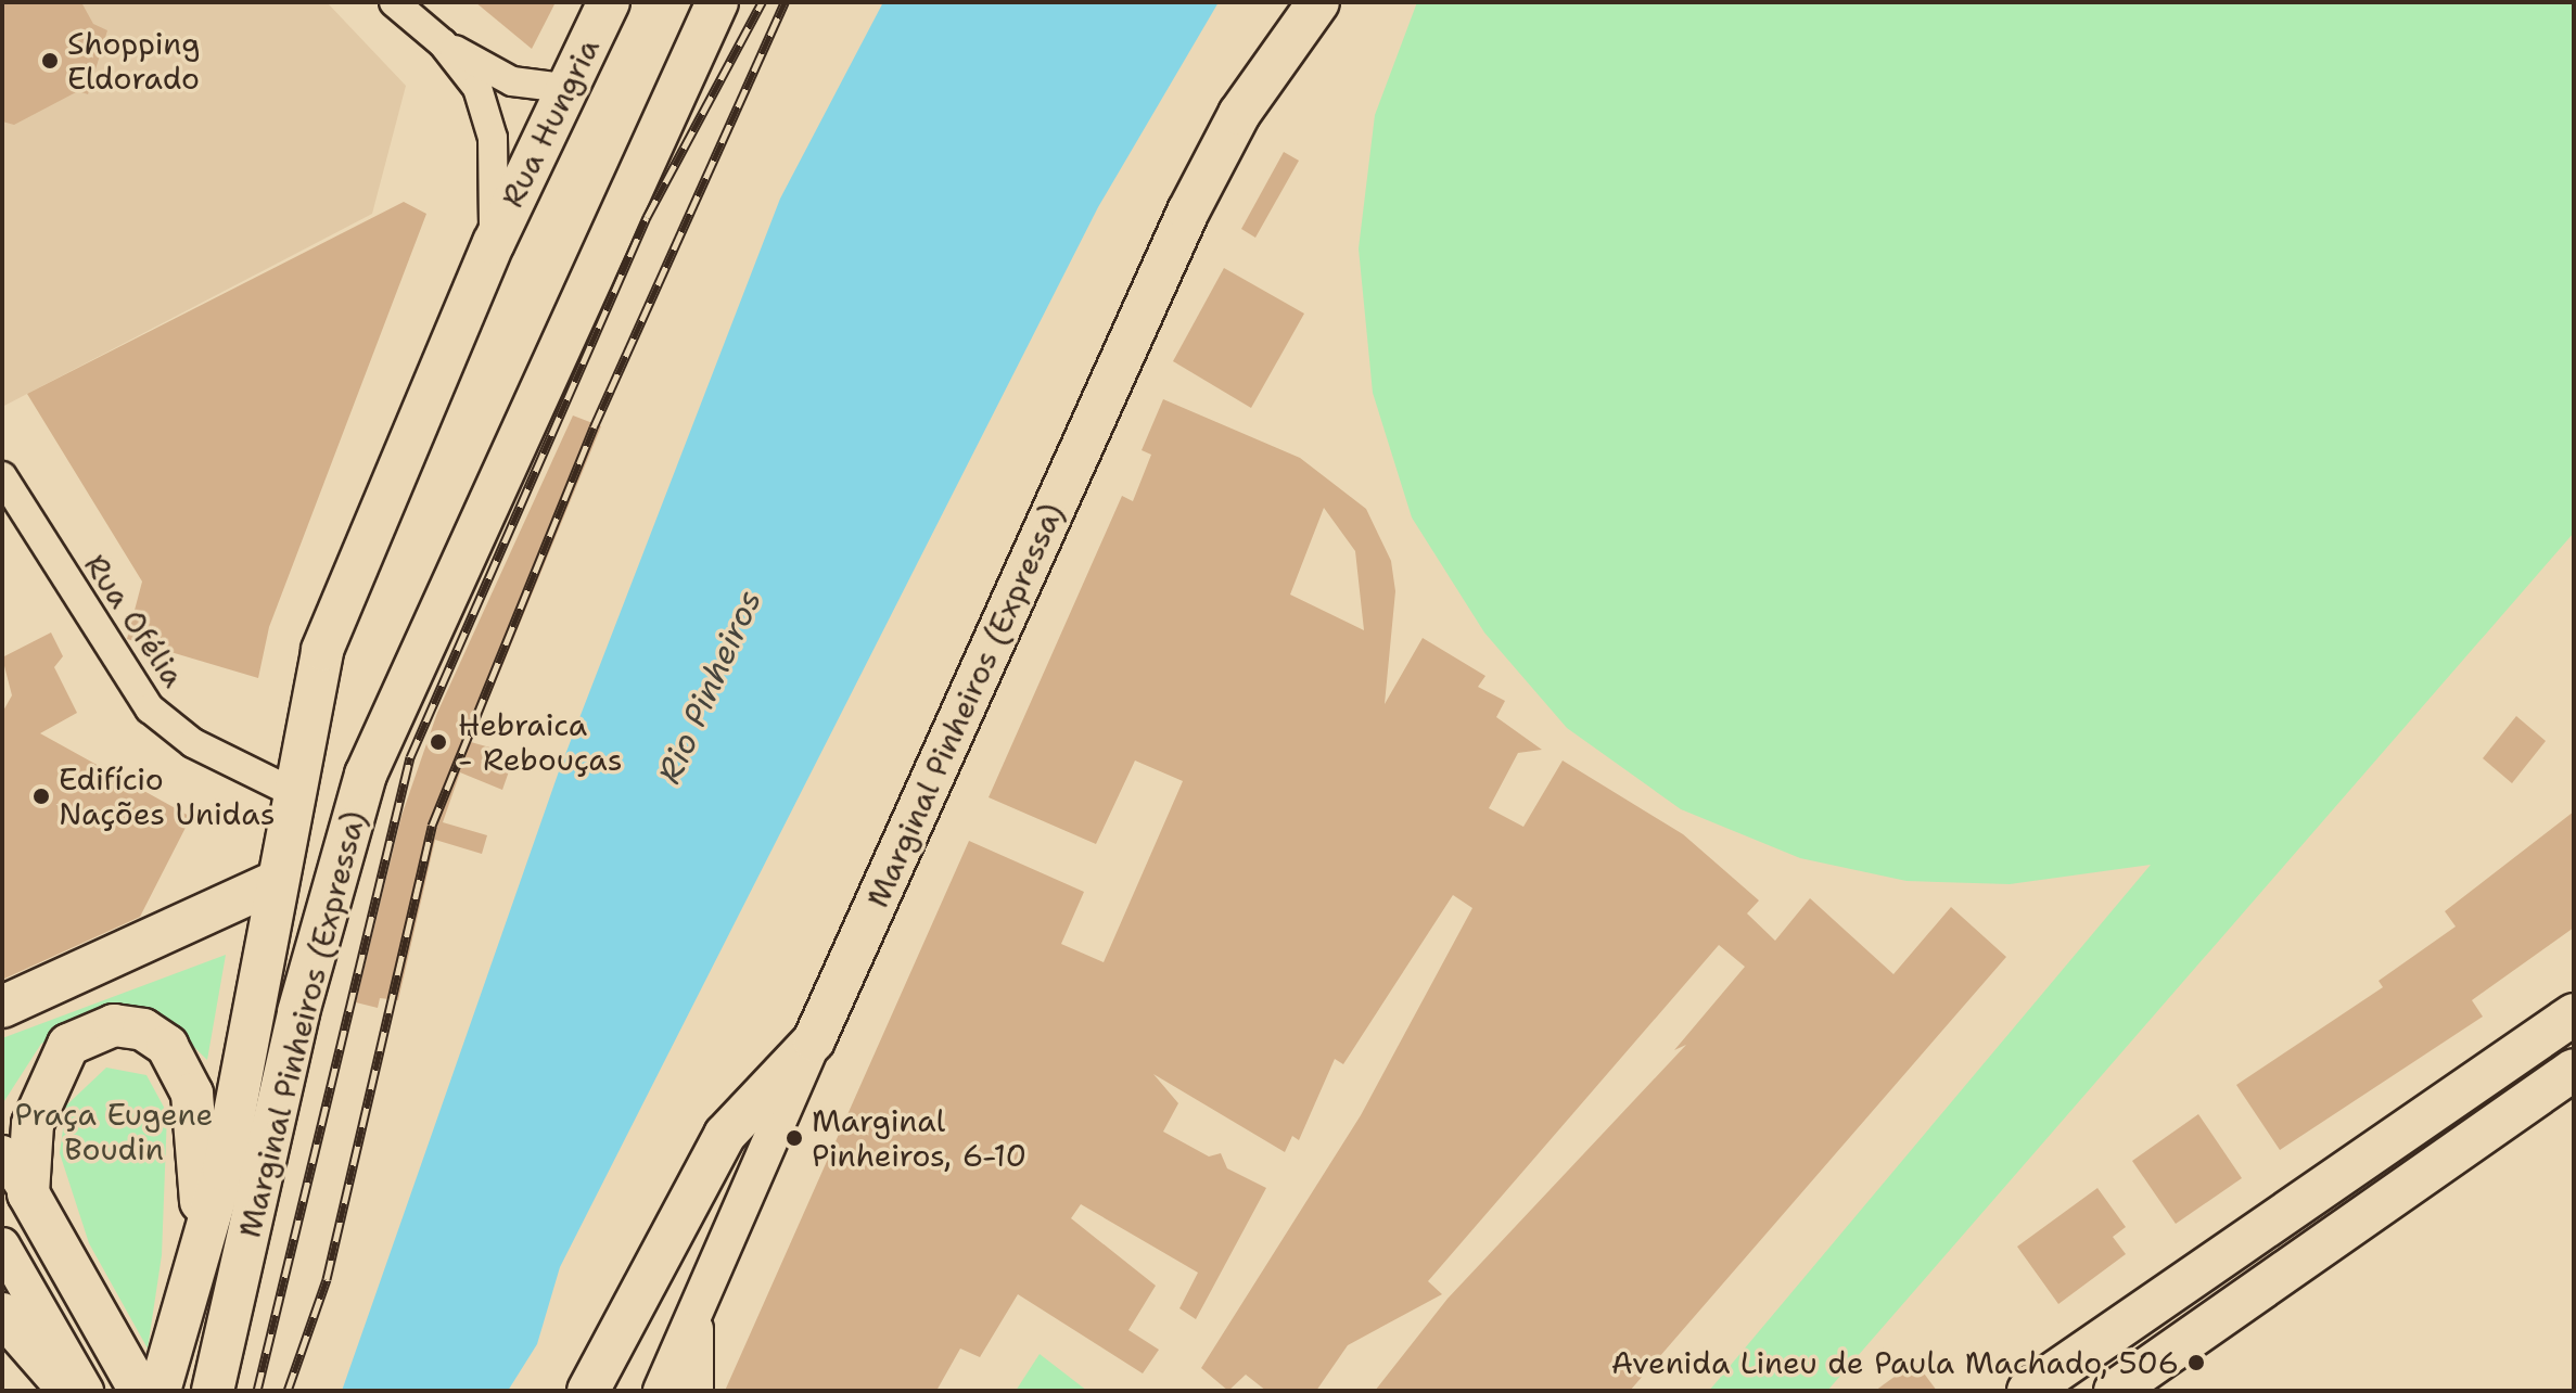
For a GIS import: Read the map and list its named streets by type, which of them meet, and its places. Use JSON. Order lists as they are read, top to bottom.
{
  "streets": {
    "highway": ["Rua Hungria", "Marginal Pinheiros (Expressa)"],
    "street": ["Rua Ofélia"]
  },
  "water": ["Rio Pinheiros"],
  "parks": ["Praça Eugene Boudin"],
  "places": [
    "Shopping Eldorado",
    "Hebraica - Rebouças",
    "Edifício Nações Unidas",
    "Marginal Pinheiros, 6-10",
    "Avenida Lineu de Paula Machado, 506"
  ]
}
